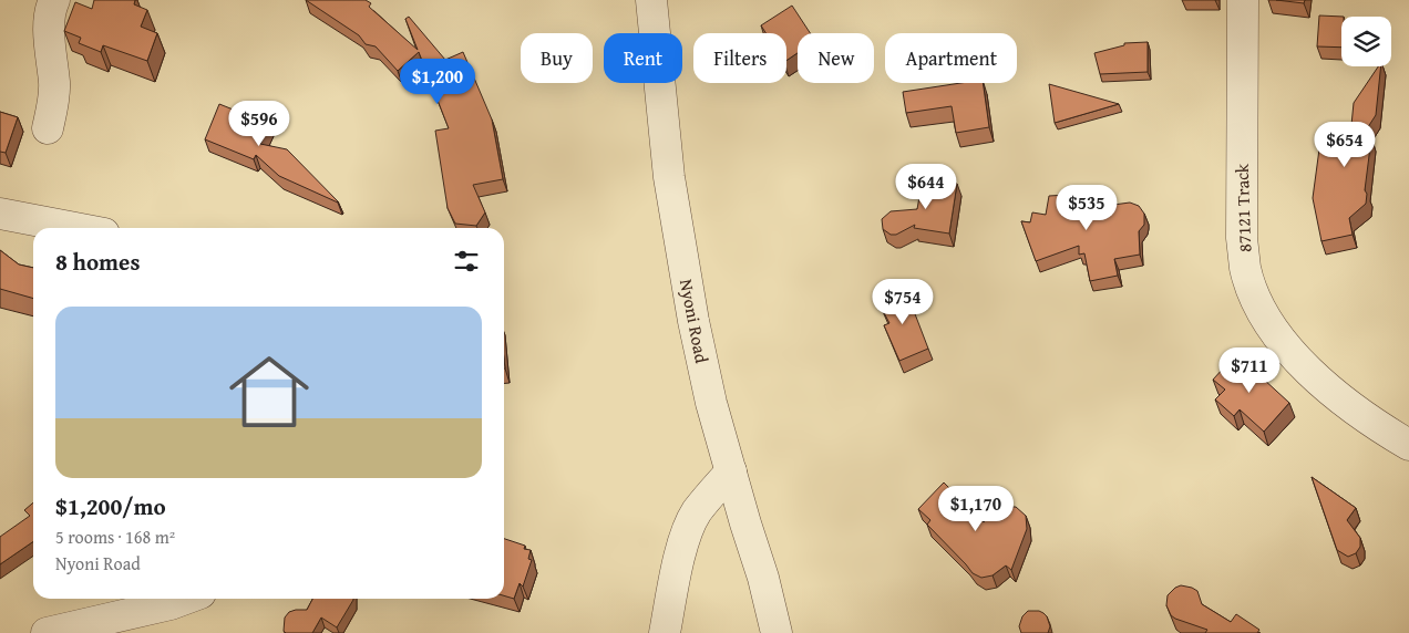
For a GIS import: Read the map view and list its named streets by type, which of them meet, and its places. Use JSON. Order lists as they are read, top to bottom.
{
  "streets": {
    "street": ["87121 Track", "Nyoni Road"]
  },
  "page": {
    "chip": [
      "Buy",
      "Rent",
      "Filters",
      "New",
      "Apartment"
    ],
    "price": [
      "$1,200",
      "$596",
      "$654",
      "$644",
      "$535",
      "$754",
      "$711",
      "$1,170"
    ],
    "heading": "8 homes",
    "list": [
      {
        "name": "$1,200/mo",
        "note": "5 rooms · 168 m² · Nyoni Road"
      }
    ]
  }
}
